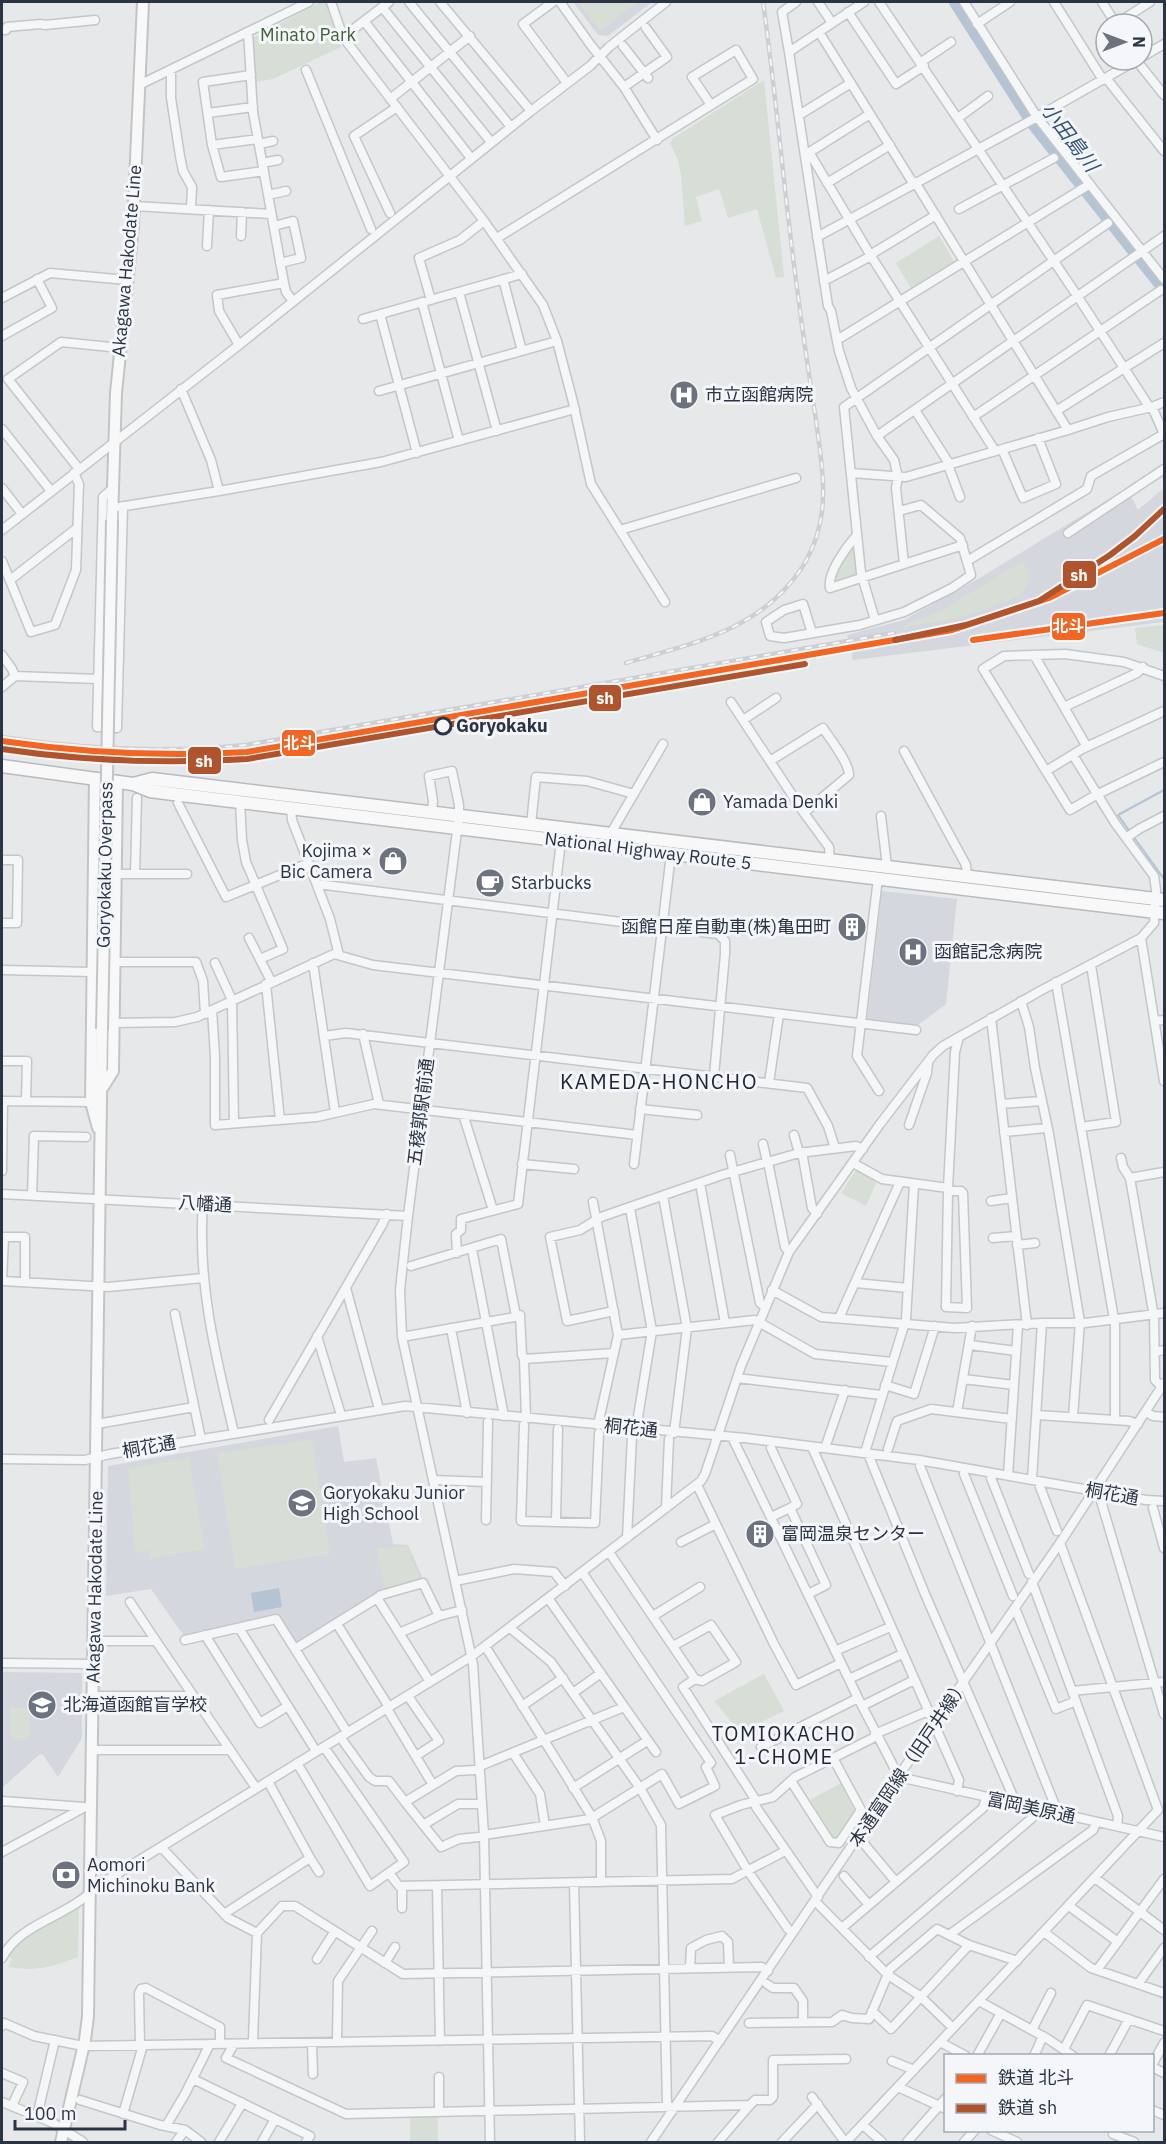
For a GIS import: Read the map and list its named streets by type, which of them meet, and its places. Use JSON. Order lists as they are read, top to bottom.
{
  "streets": {
    "highway": ["National Highway Route 5"],
    "main road": ["Akagawa Hakodate Line", "Goryokaku Overpass"],
    "street": [
      "五稜郭駅前通",
      "八幡通",
      "桐花通",
      "本通富岡線（旧戸井線）",
      "富岡美原通"
    ]
  },
  "crossings": [
    ["Akagawa Hakodate Line", "Goryokaku Overpass"],
    ["Akagawa Hakodate Line", "八幡通"],
    ["Akagawa Hakodate Line", "桐花通"],
    ["National Highway Route 5", "五稜郭駅前通"],
    ["五稜郭駅前通", "八幡通"],
    ["五稜郭駅前通", "桐花通"],
    ["桐花通", "本通富岡線（旧戸井線）"],
    ["本通富岡線（旧戸井線）", "富岡美原通"]
  ],
  "districts": ["KAMEDA-HONCHO", "TOMIOKACHO 1-CHOME"],
  "water": ["小田島川"],
  "parks": ["Minato Park"],
  "places": {
    "hospital": ["市立函館病院", "函館記念病院"],
    "other": ["Goryokaku"],
    "shop": ["Yamada Denki", "Kojima × Bic Camera"],
    "cafe": ["Starbucks"],
    "building": ["函館日産自動車(株)亀田町", "富岡温泉センター"],
    "school or university": ["Goryokaku Junior High School", "北海道函館盲学校"],
    "bank": ["Aomori Michinoku Bank"]
  },
  "lines": ["rail line sh", "rail line 北斗"],
  "legend": ["鉄道 北斗", "鉄道 sh"],
  "scale_bar": "100 m",
  "north": "right"
}
